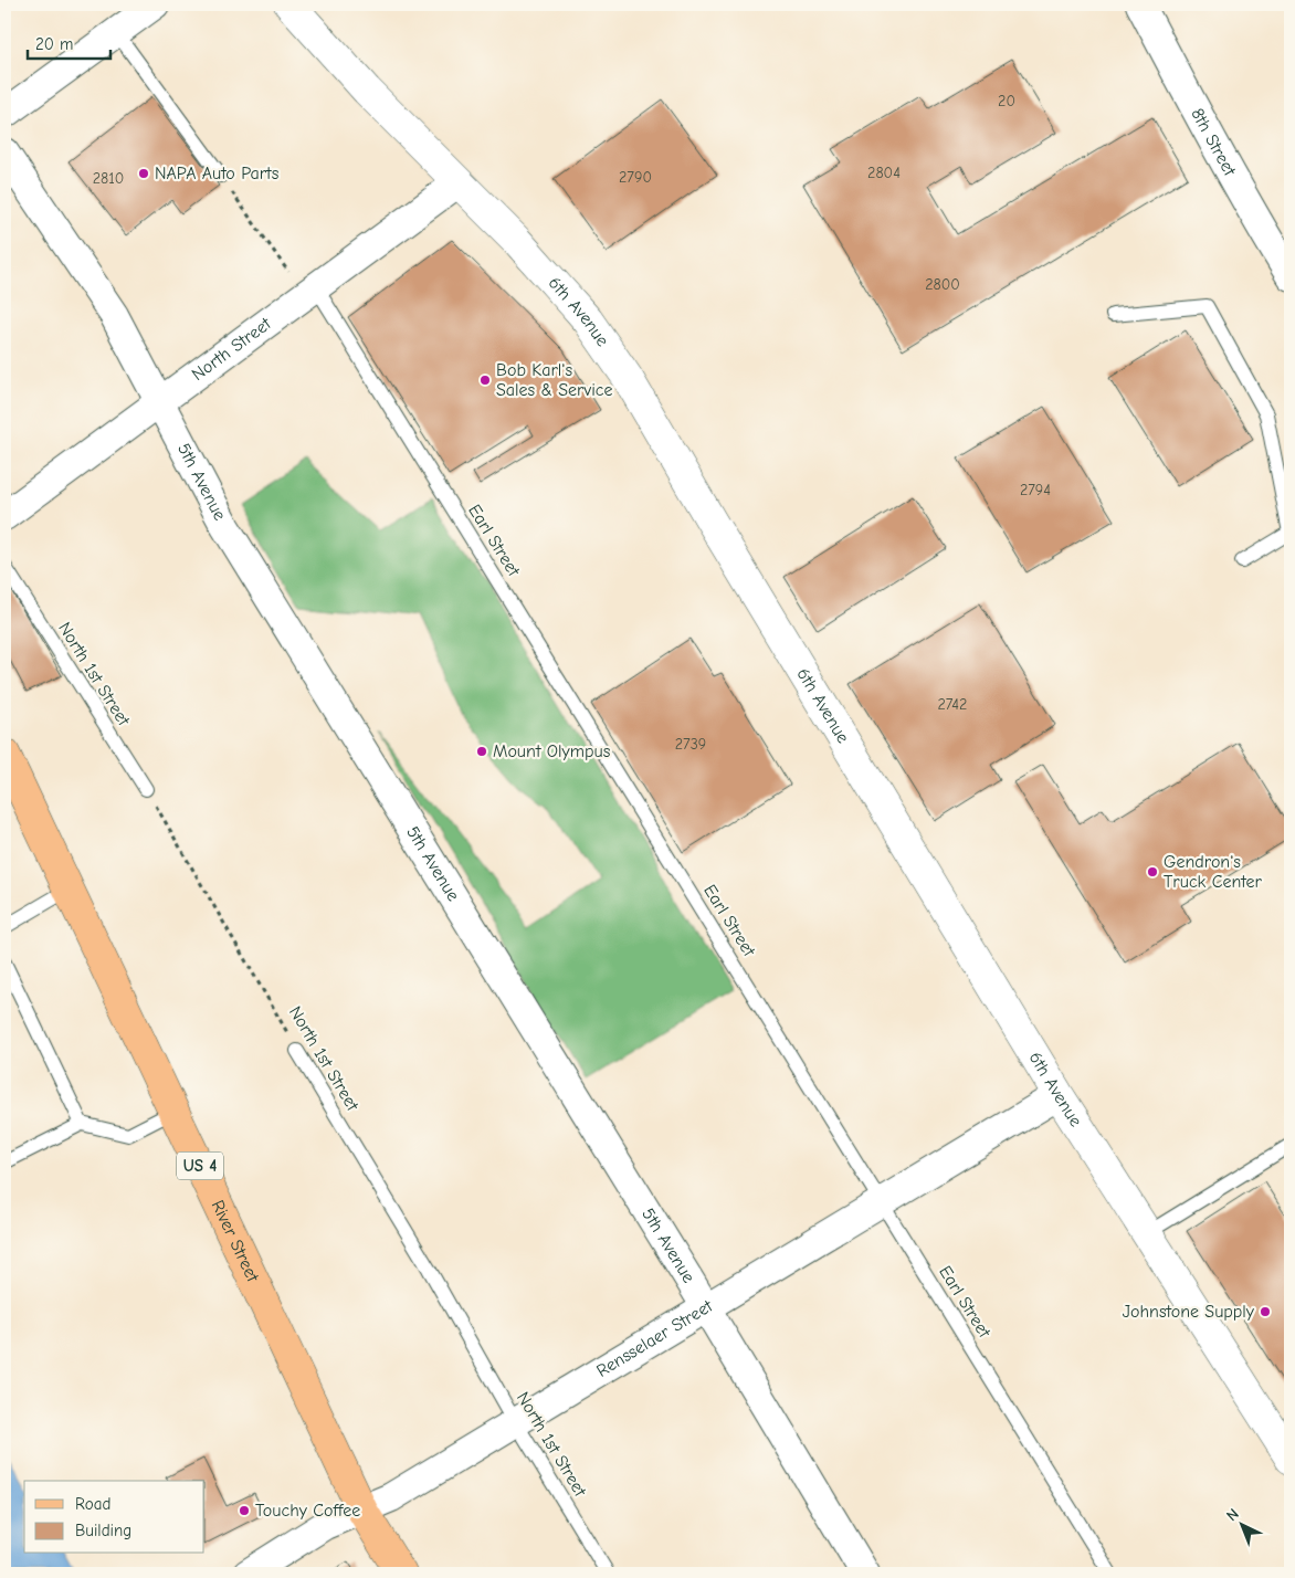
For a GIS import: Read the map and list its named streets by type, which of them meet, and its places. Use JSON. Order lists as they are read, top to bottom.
{
  "streets": {
    "main road": ["US 4", "River Street"],
    "street": [
      "8th Street",
      "6th Avenue",
      "North Street",
      "5th Avenue",
      "Rensselaer Street"
    ],
    "lane": ["Earl Street", "North 1st Street"]
  },
  "crossings": [
    ["6th Avenue", "North Street"],
    ["6th Avenue", "Rensselaer Street"],
    ["North Street", "5th Avenue"],
    ["North Street", "Earl Street"],
    ["5th Avenue", "Rensselaer Street"],
    ["Earl Street", "Rensselaer Street"],
    ["North 1st Street", "Rensselaer Street"],
    ["River Street", "Rensselaer Street"]
  ],
  "places": [
    "NAPA Auto Parts",
    "Bob Karl's Sales & Service",
    "Mount Olympus",
    "Gendron's Truck Center",
    "Johnstone Supply",
    "Touchy Coffee"
  ],
  "house_numbers": [
    "20",
    "2804",
    "2790",
    "2810",
    "2800",
    "2794",
    "2742",
    "2739"
  ],
  "legend": ["Road", "Building"],
  "scale_bar": "20 m",
  "north": "top left"
}
